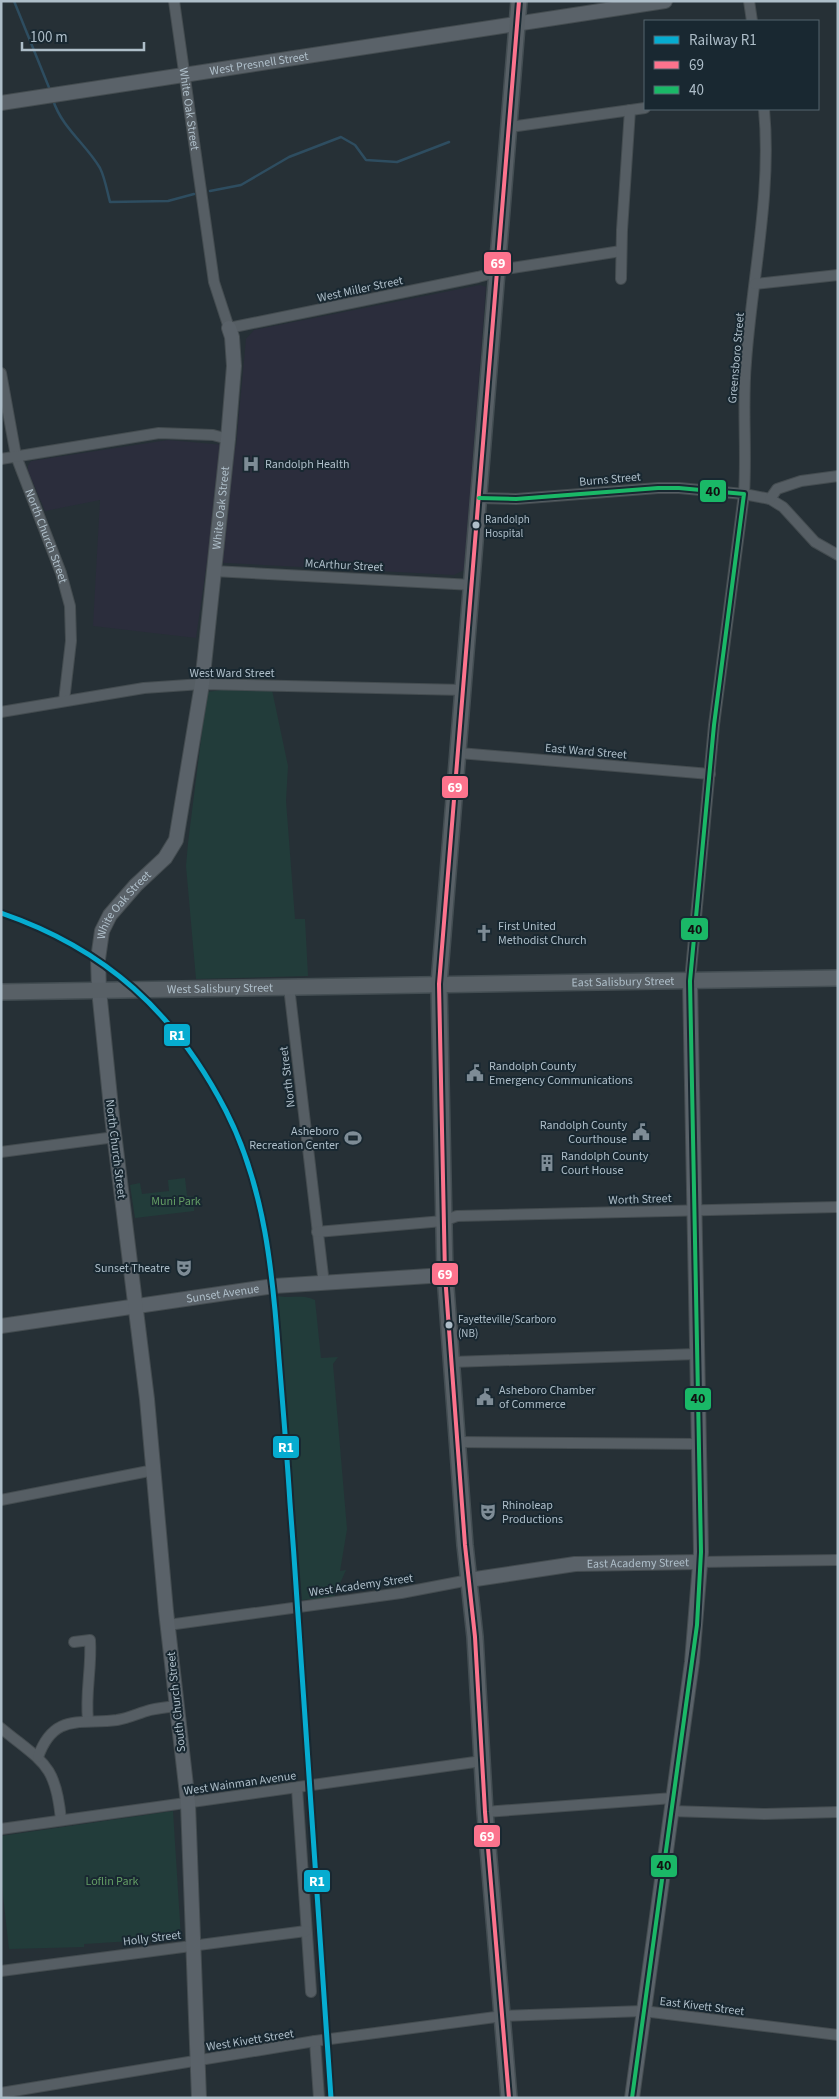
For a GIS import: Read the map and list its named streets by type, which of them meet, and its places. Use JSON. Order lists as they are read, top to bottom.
{
  "streets": {
    "main road": [
      "West Presnell Street",
      "White Oak Street",
      "North Church Street",
      "East Salisbury Street",
      "West Salisbury Street",
      "Sunset Avenue",
      "East Academy Street",
      "South Church Street"
    ],
    "street": [
      "West Miller Street",
      "Greensboro Street",
      "Burns Street",
      "McArthur Street",
      "West Ward Street",
      "East Ward Street",
      "North Street",
      "Worth Street",
      "West Academy Street",
      "West Wainman Avenue",
      "Holly Street",
      "East Kivett Street",
      "West Kivett Street"
    ]
  },
  "crossings": [
    ["West Presnell Street", "White Oak Street"],
    ["White Oak Street", "West Miller Street"],
    ["White Oak Street", "North Church Street"],
    ["White Oak Street", "McArthur Street"],
    ["White Oak Street", "West Ward Street"],
    ["White Oak Street", "West Salisbury Street"],
    ["Greensboro Street", "Burns Street"],
    ["Greensboro Street", "East Ward Street"],
    ["Greensboro Street", "East Salisbury Street"],
    ["North Church Street", "West Ward Street"],
    ["North Church Street", "West Salisbury Street"],
    ["North Church Street", "Sunset Avenue"],
    ["North Church Street", "South Church Street"],
    ["East Salisbury Street", "West Salisbury Street"],
    ["West Salisbury Street", "North Street"],
    ["North Street", "Worth Street"],
    ["North Street", "Sunset Avenue"],
    ["Sunset Avenue", "South Church Street"],
    ["East Academy Street", "West Academy Street"],
    ["West Academy Street", "South Church Street"],
    ["South Church Street", "West Wainman Avenue"],
    ["South Church Street", "Holly Street"],
    ["South Church Street", "West Kivett Street"],
    ["East Kivett Street", "West Kivett Street"]
  ],
  "parks": ["Muni Park", "Loflin Park"],
  "places": {
    "hospital": ["Randolph Health"],
    "other": ["Randolph Hospital", "Fayetteville/Scarboro (NB)"],
    "church": ["First United Methodist Church"],
    "public building": ["Randolph County Emergency Communications", "Randolph County Courthouse", "Asheboro Chamber of Commerce"],
    "sports": ["Asheboro Recreation Center"],
    "building": ["Randolph County Court House"],
    "theatre": ["Sunset Theatre", "Rhinoleap Productions"]
  },
  "lines": ["transit line 69", "transit line 40", "rail line R1"],
  "legend": ["Railway R1", "69", "40"],
  "scale_bar": "100 m"
}
